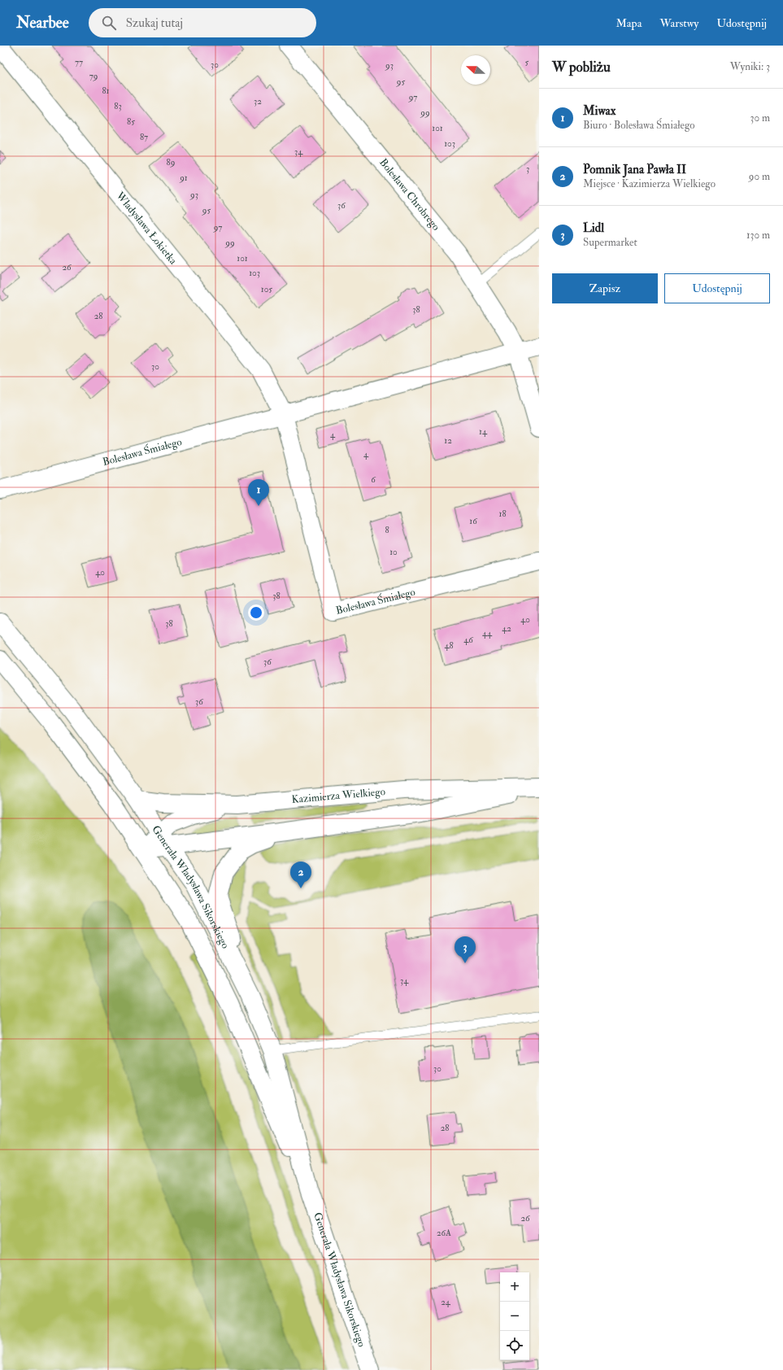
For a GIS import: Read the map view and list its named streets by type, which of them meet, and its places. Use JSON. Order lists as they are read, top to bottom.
{
  "streets": {
    "street": [
      "Bolesława Chrobrego",
      "Władysława Łokietka",
      "Bolesława Śmiałego",
      "Kazimierza Wielkiego",
      "Generała Władysława Sikorskiego"
    ]
  },
  "crossings": [
    ["Bolesława Chrobrego", "Bolesława Śmiałego"],
    ["Władysława Łokietka", "Bolesława Śmiałego"],
    ["Kazimierza Wielkiego", "Generała Władysława Sikorskiego"]
  ],
  "house_numbers": [
    "77",
    "5",
    "30",
    "93",
    "79",
    "95",
    "81",
    "97",
    "32",
    "83",
    "99",
    "85",
    "101",
    "87",
    "103",
    "34",
    "89",
    "3",
    "91",
    "93",
    "36",
    "95",
    "97",
    "99",
    "101",
    "26",
    "103",
    "105",
    "38",
    "28",
    "30",
    "14",
    "4",
    "12",
    "4",
    "6",
    "18",
    "16",
    "8",
    "10",
    "40",
    "38",
    "40",
    "38",
    "42",
    "44",
    "46",
    "48",
    "36",
    "36",
    "34",
    "30",
    "28",
    "26",
    "26A",
    "24"
  ],
  "north": "left",
  "page": {
    "header": "Nearbee",
    "search": "Szukaj tutaj",
    "nav": ["Mapa", "Warstwy", "Udostępnij"],
    "heading": ["W pobliżu", "Wyniki: 3"],
    "list": [
      {
        "mark": "1",
        "name": "Miwax",
        "note": "Biuro · Bolesława Śmiałego",
        "value": "30 m"
      },
      {
        "mark": "2",
        "name": "Pomnik Jana Pawła II",
        "note": "Miejsce · Kazimierza Wielkiego",
        "value": "90 m"
      },
      {
        "mark": "3",
        "name": "Lidl",
        "note": "Supermarket",
        "value": "130 m"
      }
    ],
    "buttons": ["Zapisz", "Udostępnij"],
    "pins": ["1", "2", "3"],
    "map_buttons": ["+", "−"]
  }
}
